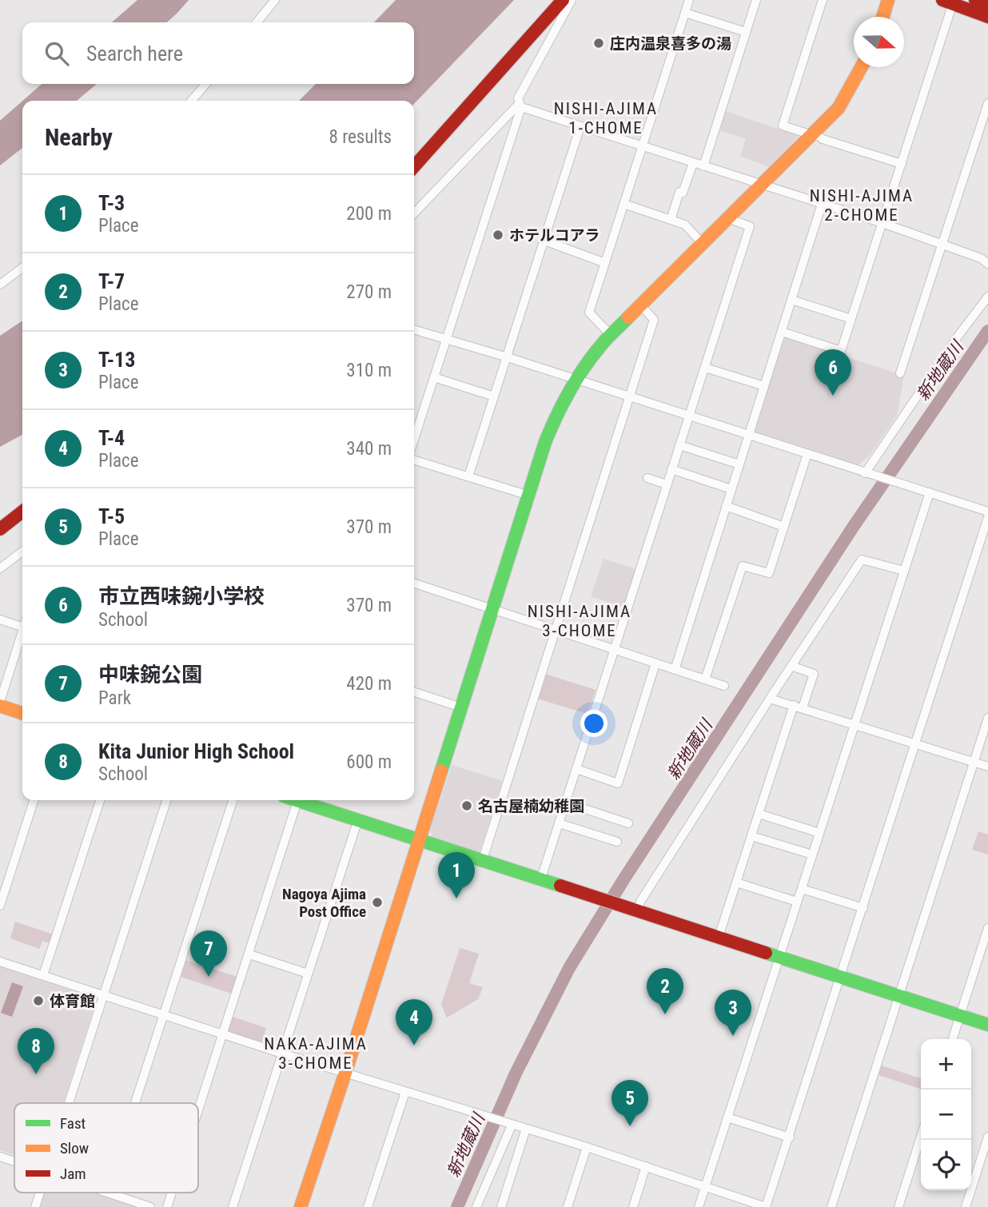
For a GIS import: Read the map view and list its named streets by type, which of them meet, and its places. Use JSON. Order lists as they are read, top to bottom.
{
  "districts": [
    "NISHI-AJIMA 1-CHOME",
    "NISHI-AJIMA 2-CHOME",
    "NISHI-AJIMA 3-CHOME",
    "NAKA-AJIMA 3-CHOME"
  ],
  "water": ["新地蔵川"],
  "places": [
    "庄内温泉喜多の湯",
    "ホテルコアラ",
    "名古屋楠幼稚園",
    "Nagoya Ajima Post Office",
    "体育館"
  ],
  "legend": ["Fast", "Slow", "Jam"],
  "north": "right",
  "page": {
    "search": "Search here",
    "heading": ["Nearby", "8 results"],
    "list": [
      {
        "mark": "1",
        "name": "T-3",
        "note": "Place",
        "value": "200 m"
      },
      {
        "mark": "2",
        "name": "T-7",
        "note": "Place",
        "value": "270 m"
      },
      {
        "mark": "3",
        "name": "T-13",
        "note": "Place",
        "value": "310 m"
      },
      {
        "mark": "4",
        "name": "T-4",
        "note": "Place",
        "value": "340 m"
      },
      {
        "mark": "5",
        "name": "T-5",
        "note": "Place",
        "value": "370 m"
      },
      {
        "mark": "6",
        "name": "市立西味鋺小学校",
        "note": "School",
        "value": "370 m"
      },
      {
        "mark": "7",
        "name": "中味鋺公園",
        "note": "Park",
        "value": "420 m"
      },
      {
        "mark": "8",
        "name": "Kita Junior High School",
        "note": "School",
        "value": "600 m"
      }
    ],
    "pins": [
      "6",
      "1",
      "7",
      "2",
      "3",
      "4",
      "8",
      "5"
    ],
    "map_buttons": ["+", "−"]
  }
}
